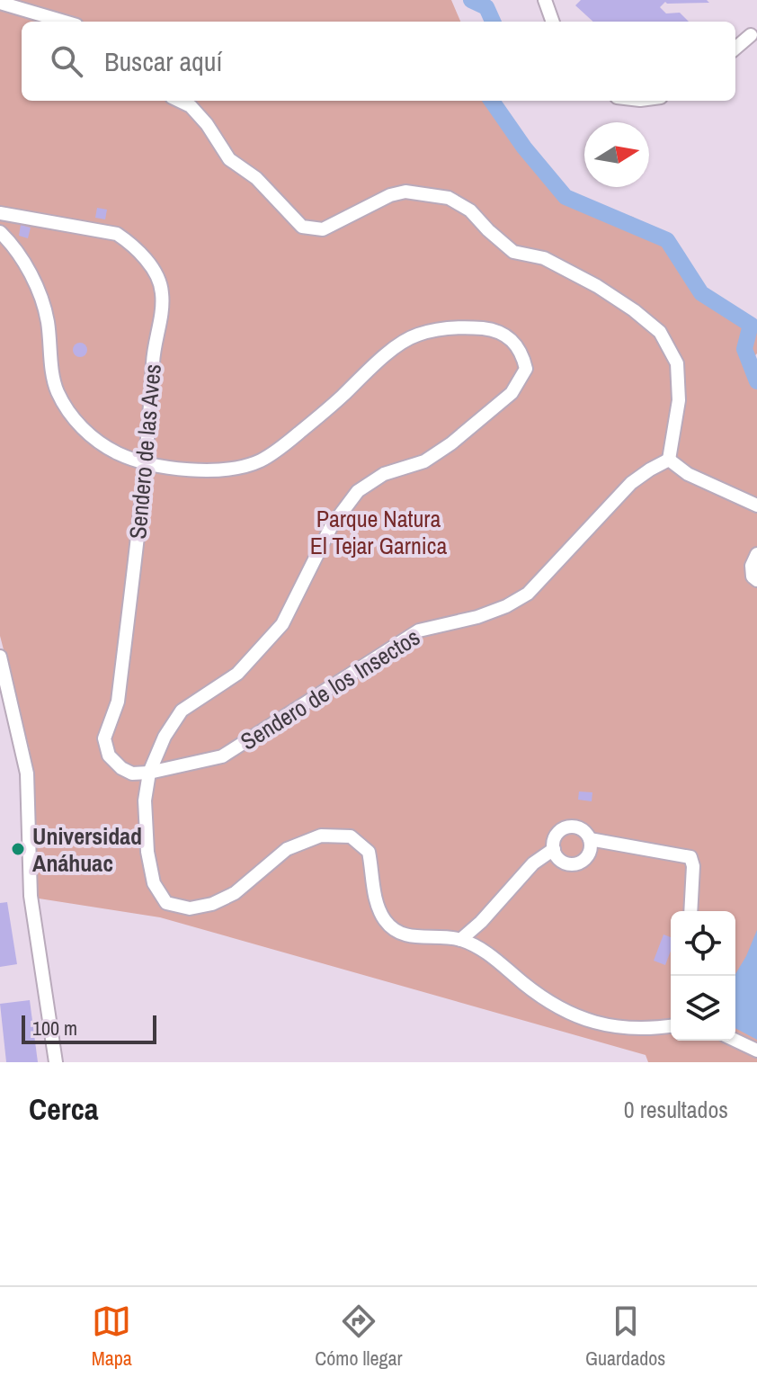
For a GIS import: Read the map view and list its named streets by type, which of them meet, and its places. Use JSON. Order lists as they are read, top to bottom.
{
  "streets": {
    "street": ["Sendero de las Aves", "Sendero de los Insectos"]
  },
  "crossings": [
    ["Sendero de las Aves", "Sendero de los Insectos"]
  ],
  "parks": ["Parque Natura El Tejar Garnica"],
  "places": ["Universidad Anáhuac"],
  "scale_bar": "100 m",
  "north": "right",
  "page": {
    "search": "Buscar aquí",
    "scale": "100 m",
    "heading": ["Cerca", "0 resultados"],
    "nav": ["Mapa", "Cómo llegar", "Guardados"]
  }
}
